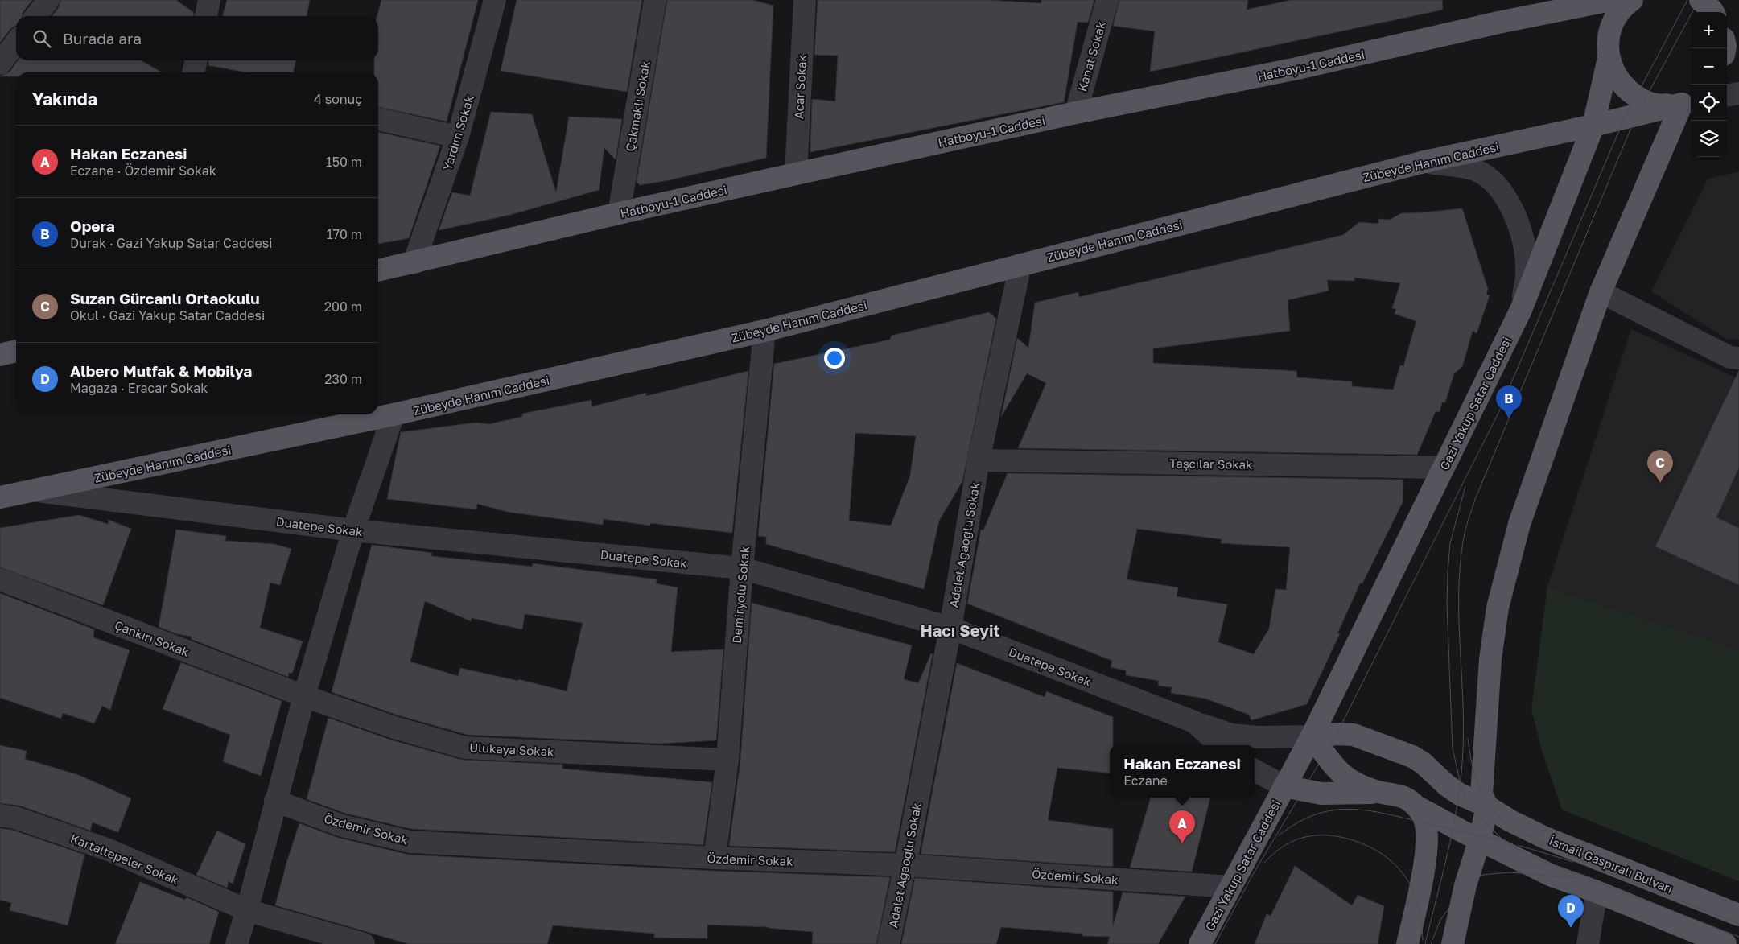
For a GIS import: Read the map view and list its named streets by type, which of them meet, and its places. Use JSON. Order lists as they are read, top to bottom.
{
  "streets": {
    "main road": [
      "Hatboyu-1 Caddesi",
      "Zübeyde Hanım Caddesi",
      "Gazi Yakup Satar Caddesi",
      "İsmail Gaspıralı Bulvarı"
    ],
    "street": [
      "Kanat Sokak",
      "Acar Sokak",
      "Çakmaklı Sokak",
      "Yardım Sokak",
      "Taşcılar Sokak",
      "Duatepe Sokak",
      "Adalet Ağaoğlu Sokak",
      "Demiryolu Sokak",
      "Çankırı Sokak",
      "Ulukaya Sokak",
      "Özdemir Sokak",
      "Kartaltepeler Sokak"
    ]
  },
  "crossings": [
    ["Kanat Sokak", "Hatboyu-1 Caddesi"],
    ["Hatboyu-1 Caddesi", "Acar Sokak"],
    ["Hatboyu-1 Caddesi", "Çakmaklı Sokak"],
    ["Hatboyu-1 Caddesi", "Yardım Sokak"],
    ["Zübeyde Hanım Caddesi", "Gazi Yakup Satar Caddesi"],
    ["Zübeyde Hanım Caddesi", "Duatepe Sokak"],
    ["Zübeyde Hanım Caddesi", "Adalet Ağaoğlu Sokak"],
    ["Zübeyde Hanım Caddesi", "Demiryolu Sokak"],
    ["Gazi Yakup Satar Caddesi", "Taşcılar Sokak"],
    ["Gazi Yakup Satar Caddesi", "Özdemir Sokak"],
    ["Gazi Yakup Satar Caddesi", "İsmail Gaspıralı Bulvarı"],
    ["Taşcılar Sokak", "Adalet Ağaoğlu Sokak"],
    ["Duatepe Sokak", "Adalet Ağaoğlu Sokak"],
    ["Duatepe Sokak", "Demiryolu Sokak"],
    ["Adalet Ağaoğlu Sokak", "Özdemir Sokak"],
    ["Demiryolu Sokak", "Ulukaya Sokak"],
    ["Demiryolu Sokak", "Özdemir Sokak"],
    ["Çankırı Sokak", "Ulukaya Sokak"]
  ],
  "districts": ["Hacı Seyit"],
  "page": {
    "map_buttons": ["+", "−"],
    "search": "Burada ara",
    "heading": ["Yakında", "4 sonuç"],
    "list": [
      {
        "mark": "A",
        "name": "Hakan Eczanesi",
        "note": "Eczane · Özdemir Sokak",
        "value": "150 m"
      },
      {
        "mark": "B",
        "name": "Opera",
        "note": "Durak · Gazi Yakup Satar Caddesi",
        "value": "170 m"
      },
      {
        "mark": "C",
        "name": "Suzan Gürcanlı Ortaokulu",
        "note": "Okul · Gazi Yakup Satar Caddesi",
        "value": "200 m"
      },
      {
        "mark": "D",
        "name": "Albero Mutfak & Mobilya",
        "note": "Mağaza · Eracar Sokak",
        "value": "230 m"
      }
    ],
    "pins": [
      "B",
      "C",
      "A",
      "D"
    ],
    "popup": ["Hakan Eczanesi", "Eczane"]
  }
}
